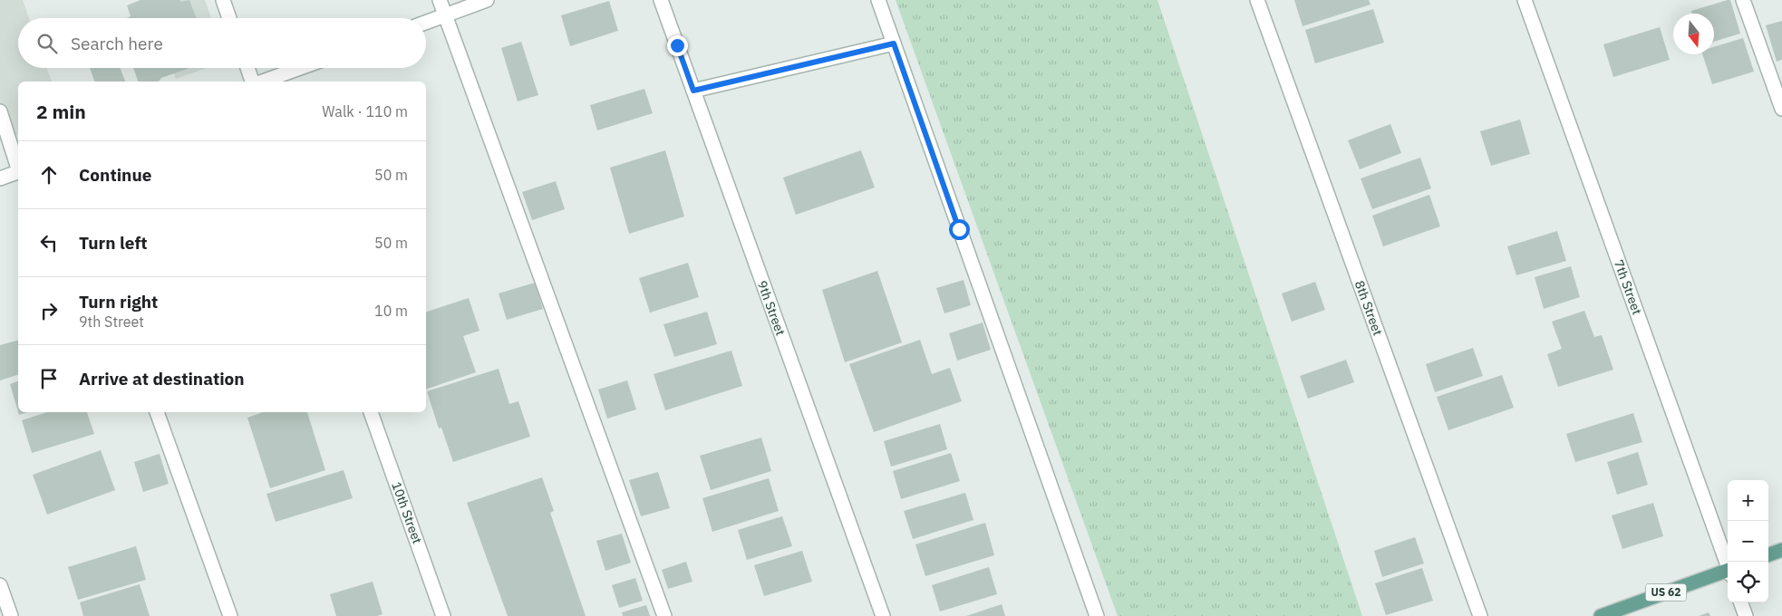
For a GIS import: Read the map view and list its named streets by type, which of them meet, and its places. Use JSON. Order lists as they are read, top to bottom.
{
  "streets": {
    "main road": ["US 62"],
    "street": [
      "7th Street",
      "9th Street",
      "8th Street",
      "10th Street"
    ]
  },
  "north": "bottom",
  "page": {
    "search": "Search here",
    "heading": ["2 min", "Walk · 110 m"],
    "list": [
      ["Continue", "50 m"],
      ["Turn left", "50 m"],
      ["Turn right", "9th Street", "10 m"],
      "Arrive at destination"
    ],
    "map_buttons": ["+", "−"]
  }
}
